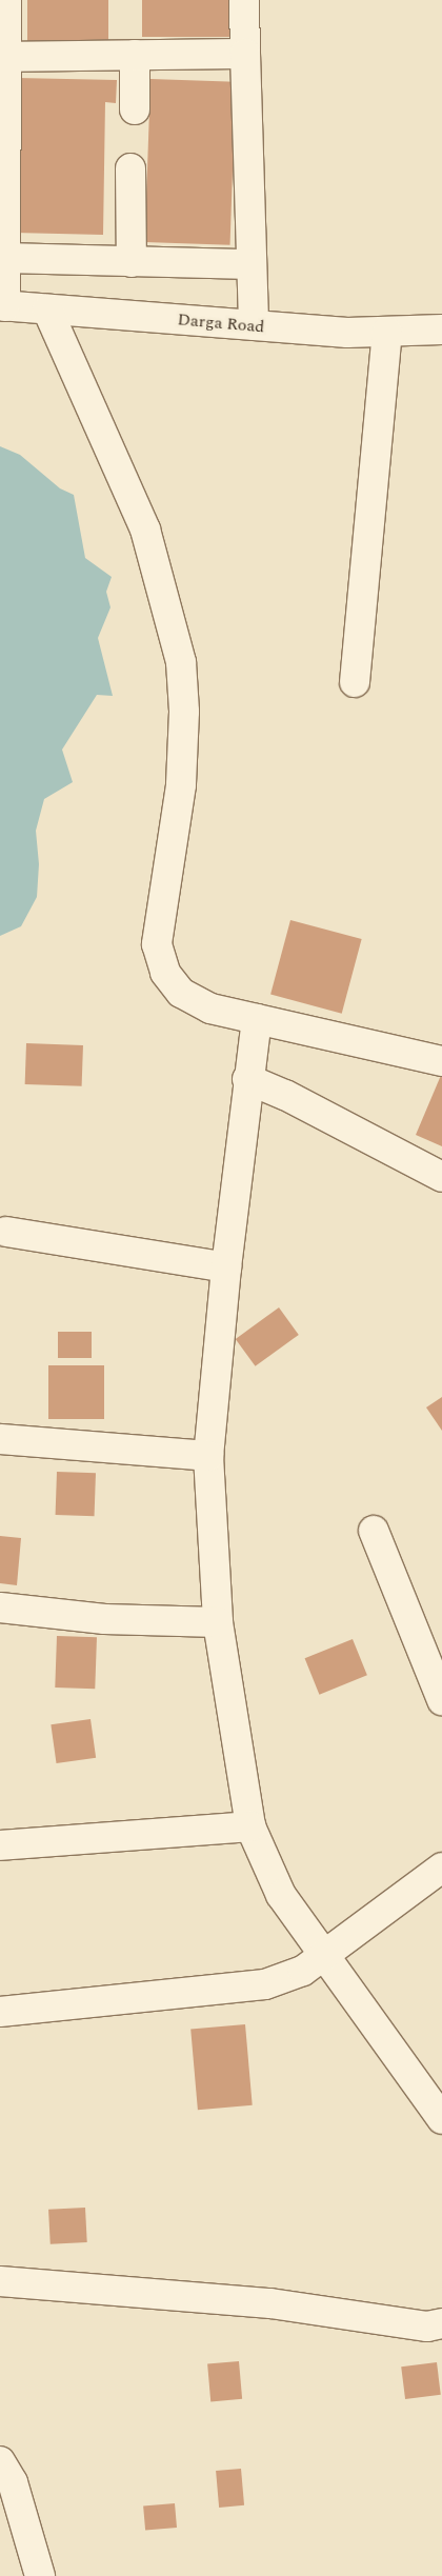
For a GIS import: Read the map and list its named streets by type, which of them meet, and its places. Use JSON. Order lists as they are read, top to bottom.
{
  "streets": {
    "street": ["Darga Road"]
  }
}
